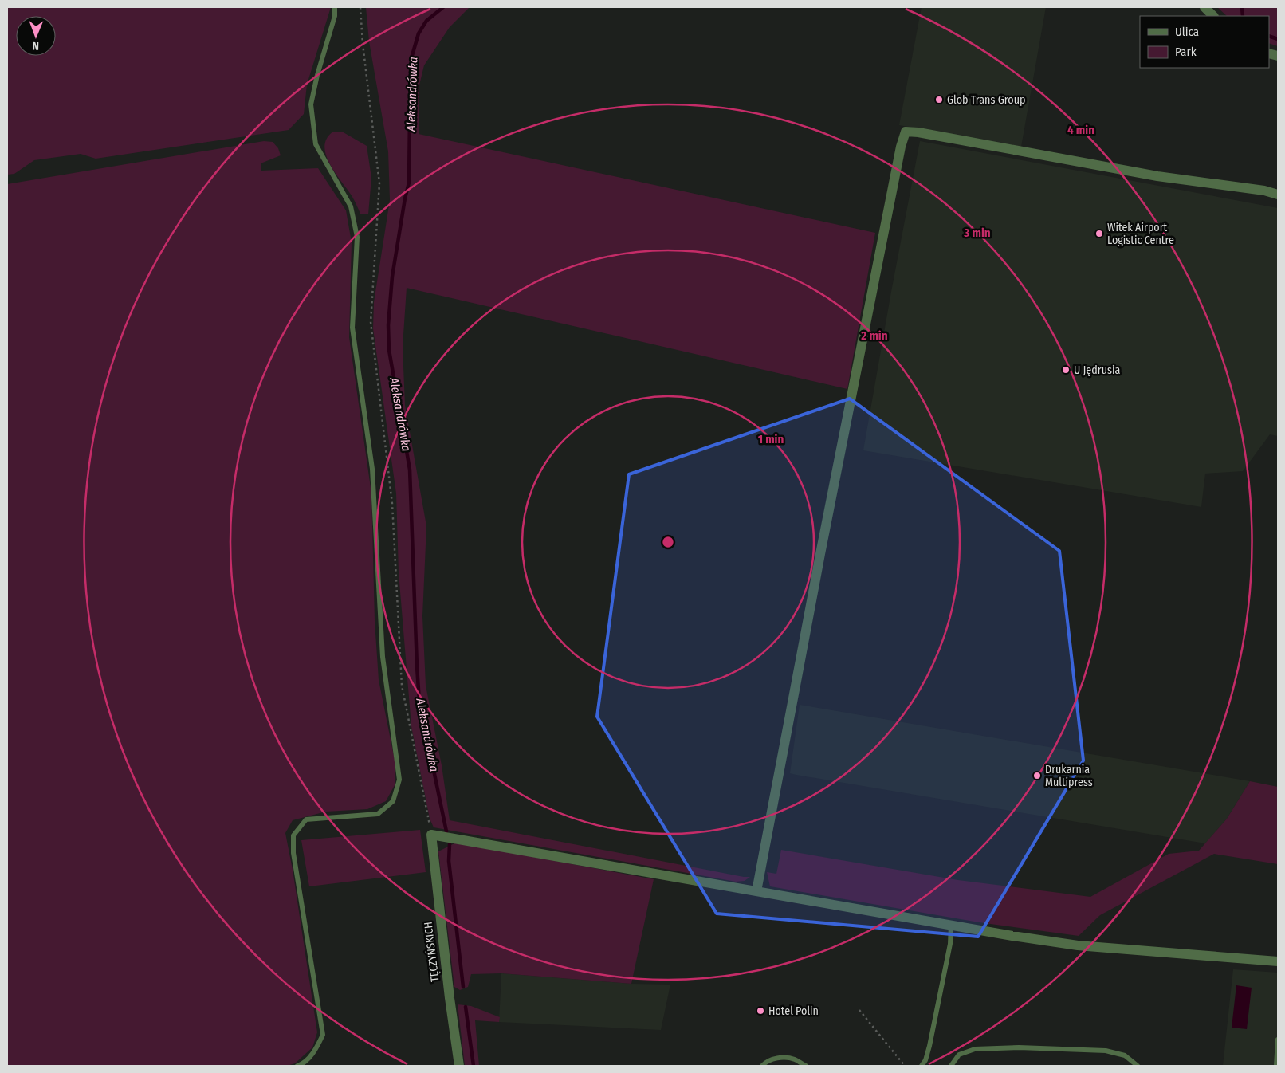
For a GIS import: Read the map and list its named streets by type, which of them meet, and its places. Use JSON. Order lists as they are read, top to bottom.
{
  "streets": {
    "street": ["TĘCZYŃSKICH"]
  },
  "water": ["Aleksandrówka"],
  "places": [
    "Glob Trans Group",
    "Witek Airport Logistic Centre",
    "U Jędrusia",
    "Drukarnia Multipress",
    "Hotel Polin"
  ],
  "legend": ["Ulica", "Park"],
  "north": "bottom",
  "rings": [
    "4 min",
    "3 min",
    "2 min",
    "1 min"
  ]
}
